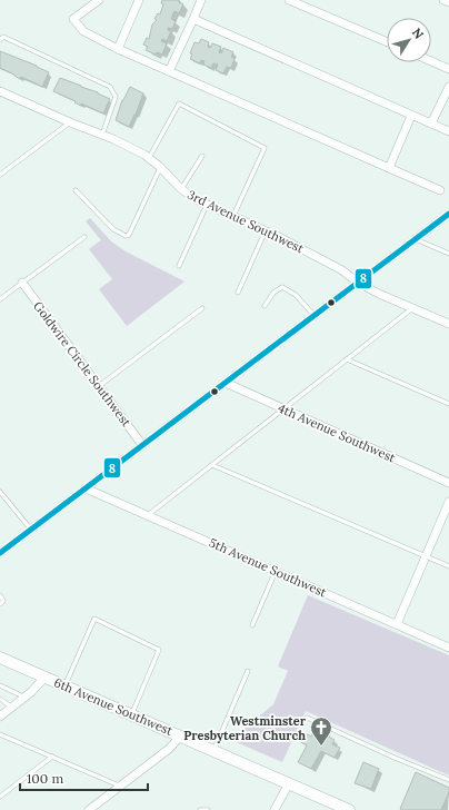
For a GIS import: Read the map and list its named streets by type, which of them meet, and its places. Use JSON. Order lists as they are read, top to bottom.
{
  "streets": {
    "main road": ["6th Avenue Southwest"],
    "street": [
      "3rd Avenue Southwest",
      "Goldwire Circle Southwest",
      "4th Avenue Southwest",
      "5th Avenue Southwest"
    ]
  },
  "places": {
    "church": ["Westminster Presbyterian Church"]
  },
  "lines": ["transit line 8"],
  "scale_bar": "100 m",
  "north": "top right"
}
